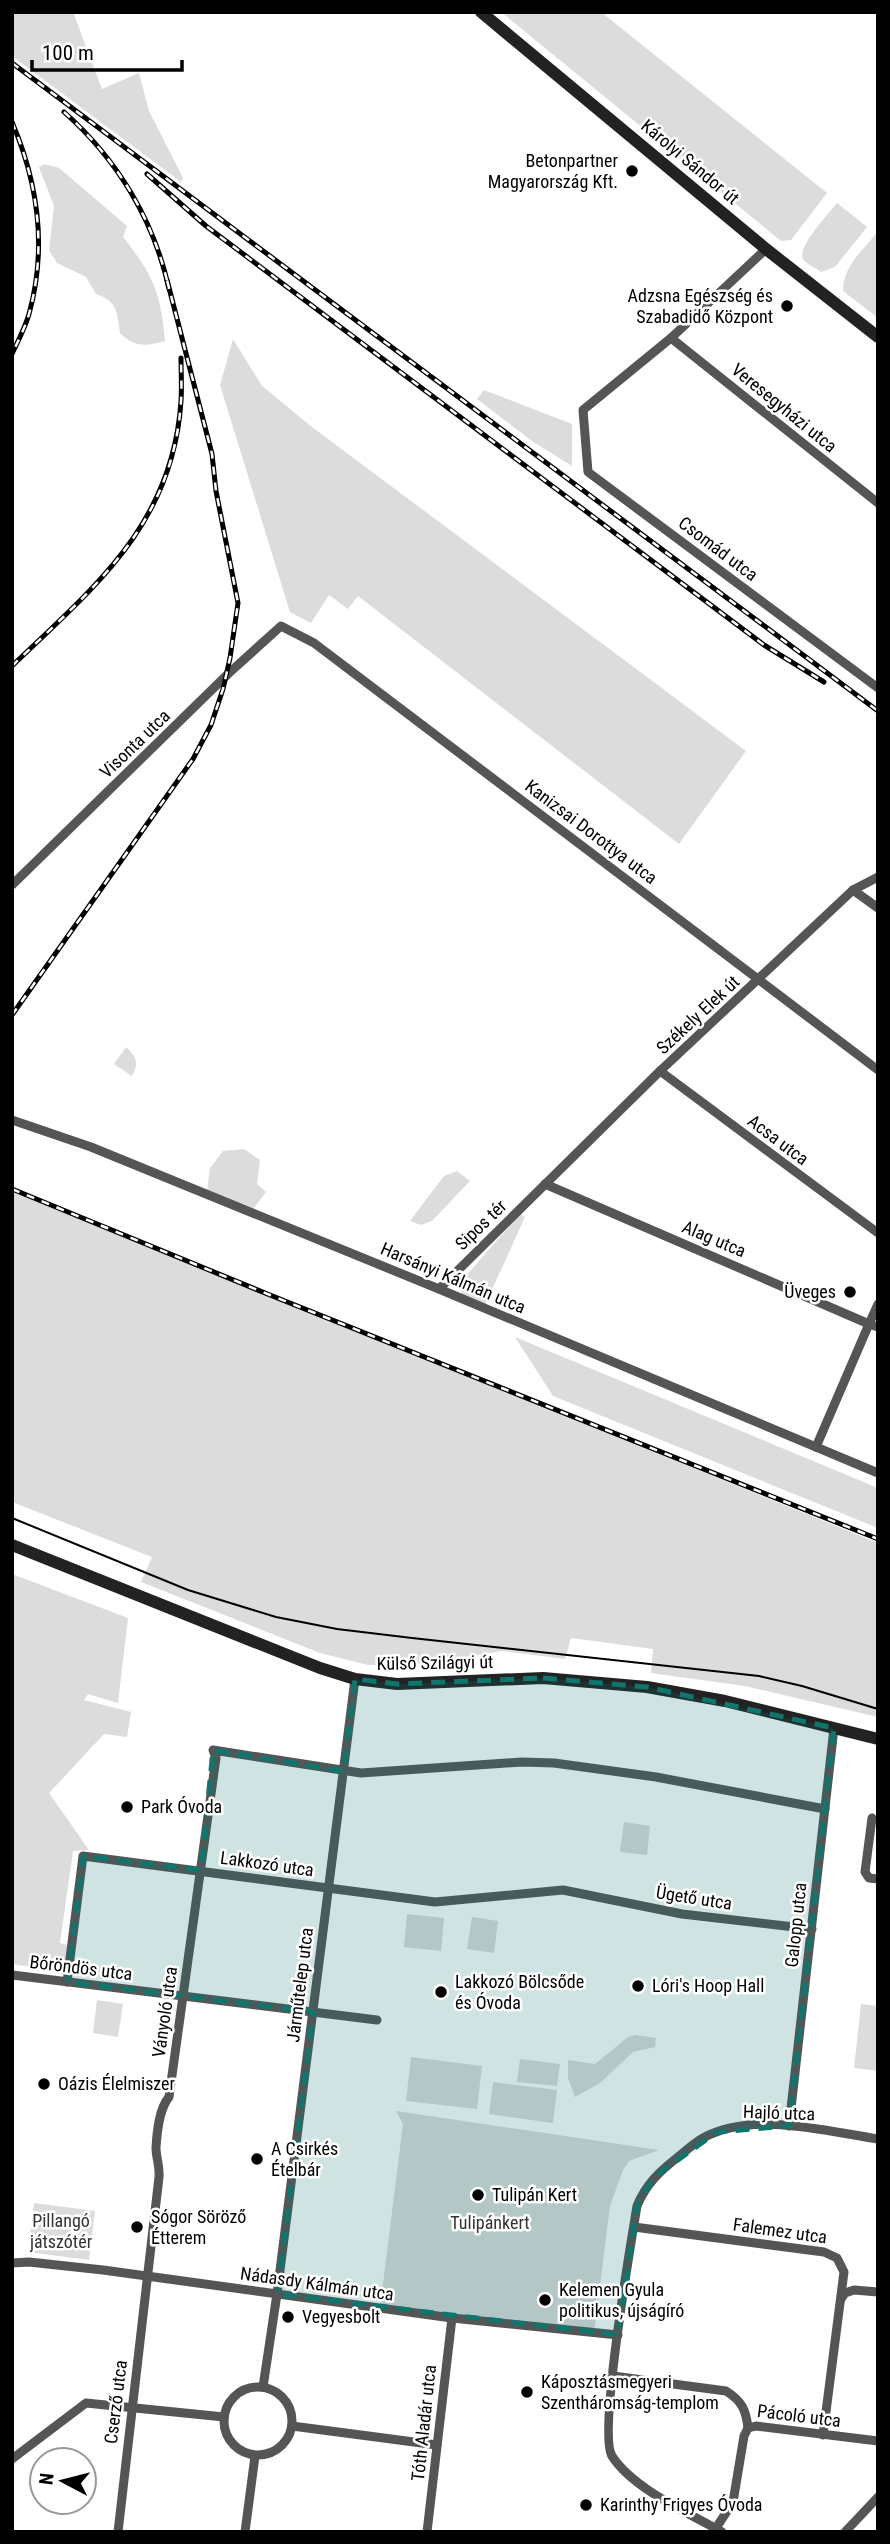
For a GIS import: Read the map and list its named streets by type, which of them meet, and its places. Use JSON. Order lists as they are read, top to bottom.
{
  "streets": {
    "street": [
      "Károlyi Sándor út",
      "Veresegyházi utca",
      "Csomád utca",
      "Visonta utca",
      "Kanizsai Dorottya utca",
      "Székely Elek út",
      "Acsa utca",
      "Sipos tér",
      "Alag utca",
      "Harsányi Kálmán utca",
      "Külső Szilágyi út",
      "Lakkozó utca",
      "Ügető utca",
      "Galopp utca",
      "Bőröndös utca",
      "Járműtelep utca",
      "Ványoló utca",
      "Hajló utca",
      "Falemez utca",
      "Nádasdy Kálmán utca",
      "Cserző utca",
      "Pácoló utca",
      "Tóth Aladár utca"
    ]
  },
  "crossings": [
    ["Veresegyházi utca", "Csomád utca"],
    ["Visonta utca", "Kanizsai Dorottya utca"],
    ["Kanizsai Dorottya utca", "Székely Elek út"],
    ["Székely Elek út", "Acsa utca"],
    ["Székely Elek út", "Sipos tér"],
    ["Székely Elek út", "Alag utca"],
    ["Sipos tér", "Alag utca"],
    ["Sipos tér", "Harsányi Kálmán utca"],
    ["Külső Szilágyi út", "Galopp utca"],
    ["Külső Szilágyi út", "Járműtelep utca"],
    ["Lakkozó utca", "Ügető utca"],
    ["Lakkozó utca", "Bőröndös utca"],
    ["Lakkozó utca", "Járműtelep utca"],
    ["Lakkozó utca", "Ványoló utca"],
    ["Ügető utca", "Galopp utca"],
    ["Galopp utca", "Hajló utca"],
    ["Bőröndös utca", "Járműtelep utca"],
    ["Bőröndös utca", "Ványoló utca"],
    ["Járműtelep utca", "Ványoló utca"],
    ["Járműtelep utca", "Nádasdy Kálmán utca"],
    ["Ványoló utca", "Nádasdy Kálmán utca"],
    ["Ványoló utca", "Cserző utca"],
    ["Hajló utca", "Falemez utca"],
    ["Hajló utca", "Nádasdy Kálmán utca"],
    ["Hajló utca", "Pácoló utca"],
    ["Nádasdy Kálmán utca", "Cserző utca"],
    ["Nádasdy Kálmán utca", "Tóth Aladár utca"]
  ],
  "parks": ["Pillangó játszótér", "Tulipánkert"],
  "places": [
    "Betonpartner Magyarország Kft.",
    "Adzsna Egészség és Szabadidő Központ",
    "Üveges",
    "Park Óvoda",
    "Lóri's Hoop Hall",
    "Lakkozó Bölcsőde és Óvoda",
    "Oázis Élelmiszer",
    "A Csirkés Ételbár",
    "Tulipán Kert",
    "Sógor Söröző Étterem",
    "Kelemen Gyula politikus, újságíró",
    "Vegyesbolt",
    "Káposztásmegyeri Szentháromság-templom",
    "Karinthy Frigyes Óvoda"
  ],
  "scale_bar": "100 m",
  "north": "left"
}
